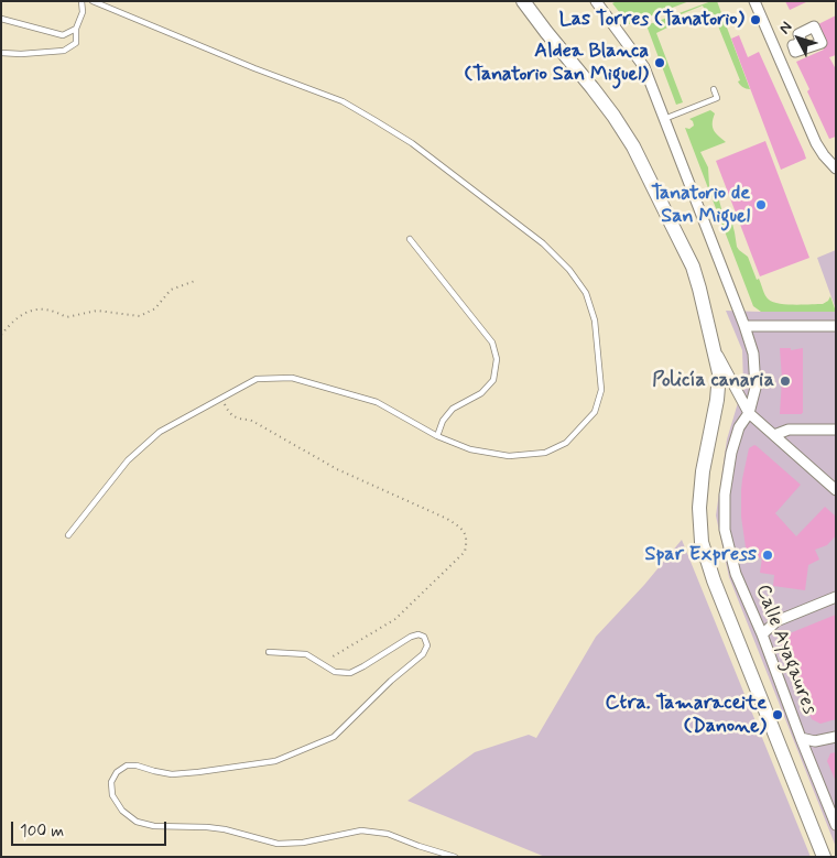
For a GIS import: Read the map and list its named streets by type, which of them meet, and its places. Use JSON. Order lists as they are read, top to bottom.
{
  "streets": {
    "street": ["Calle Ayagaures"]
  },
  "places": [
    "Las Torres (Tanatorio)",
    "Aldea Blanca (Tanatorio San Miguel)",
    "Tanatorio de San Miguel",
    "Policía canaria",
    "Spar Express",
    "Ctra. Tamaraceite (Danone)"
  ],
  "scale_bar": "100 m",
  "north": "top left"
}
